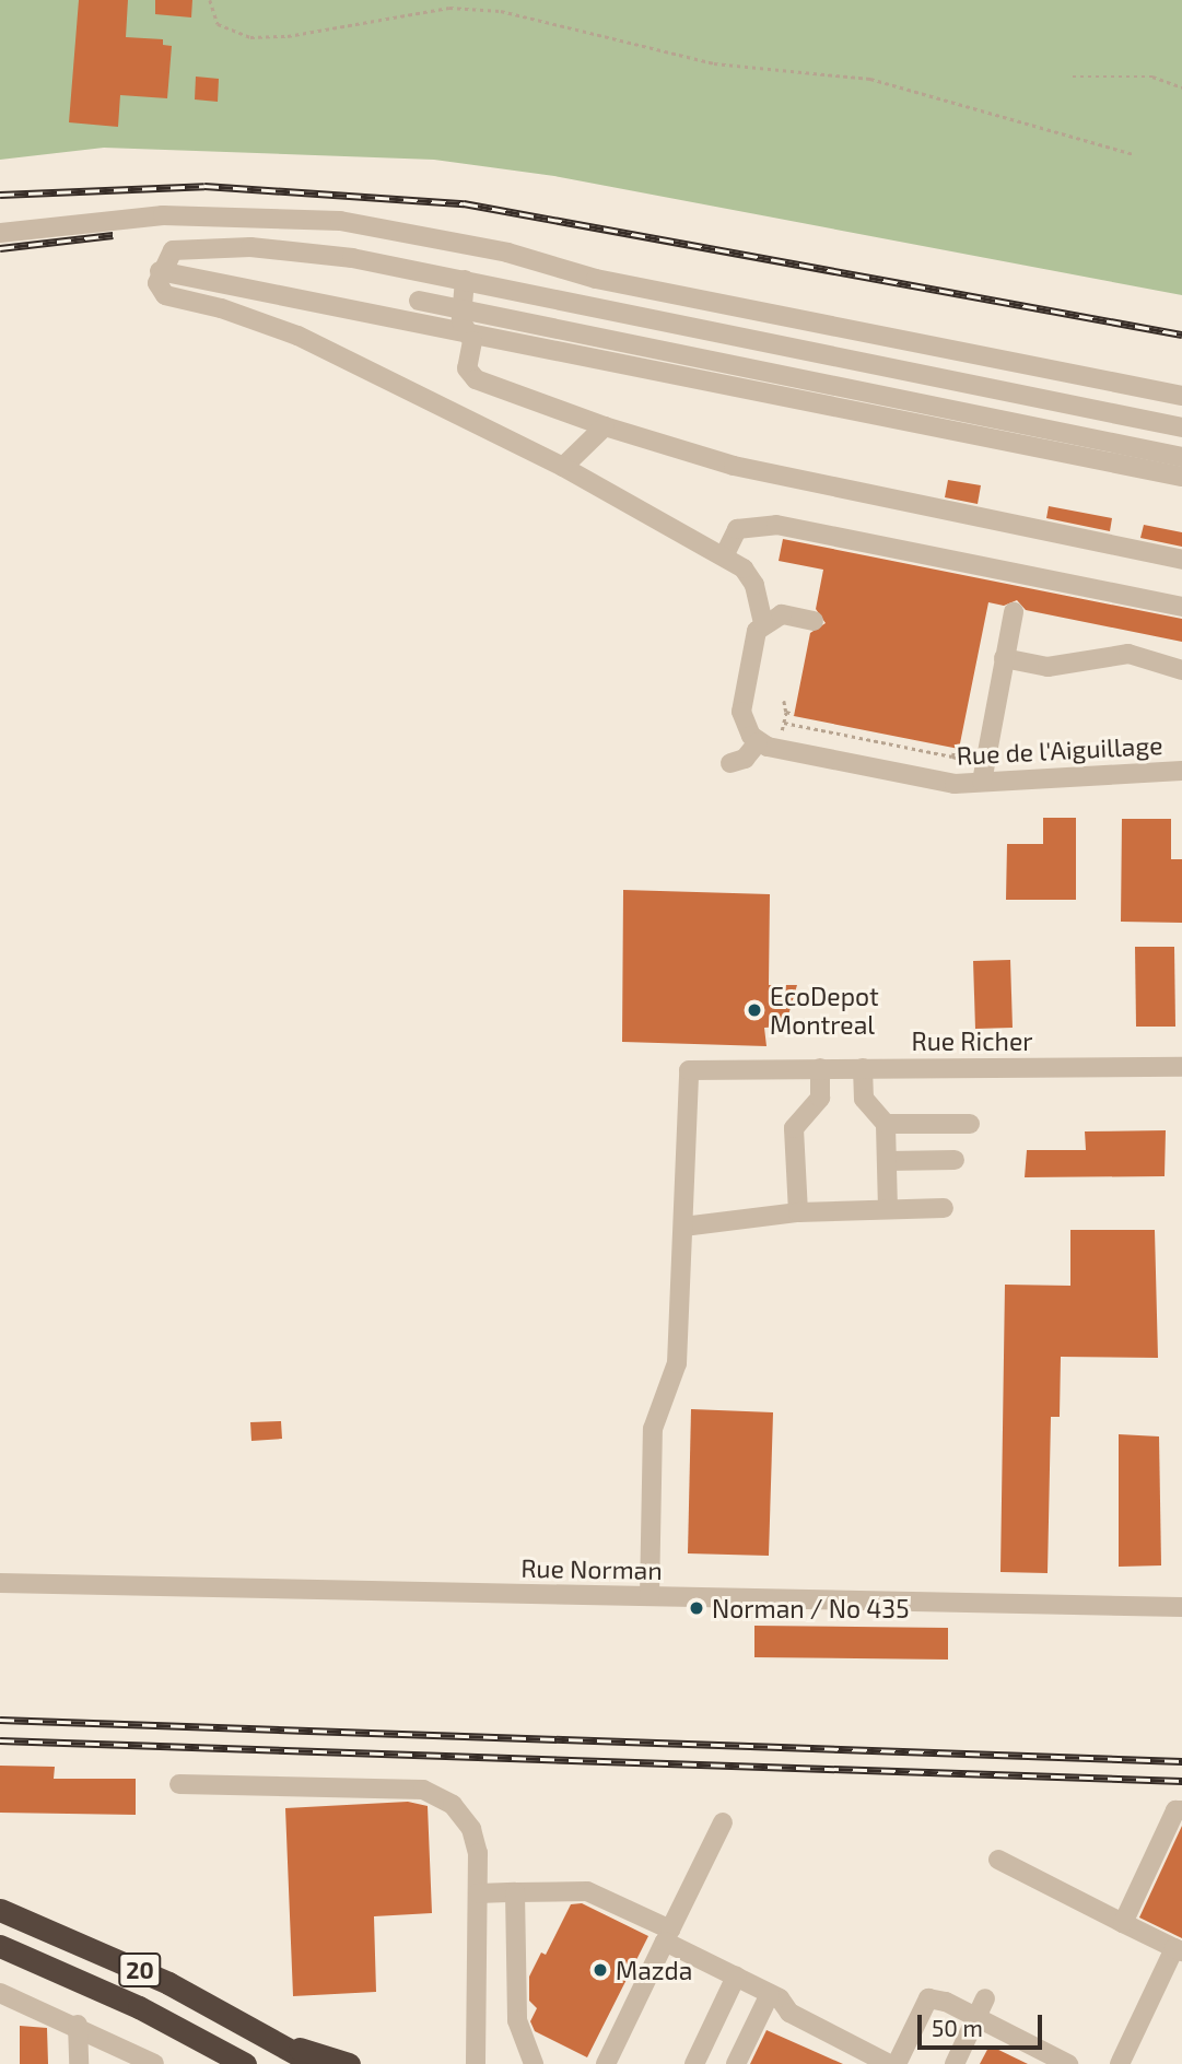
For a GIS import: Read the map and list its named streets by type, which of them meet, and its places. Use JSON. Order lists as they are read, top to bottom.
{
  "streets": {
    "highway": ["20"],
    "street": ["Rue de l'Aiguillage", "Rue Richer", "Rue Norman"]
  },
  "places": ["EcoDepot Montreal", "Norman / No 435", "Mazda"],
  "scale_bar": "50 m"
}
